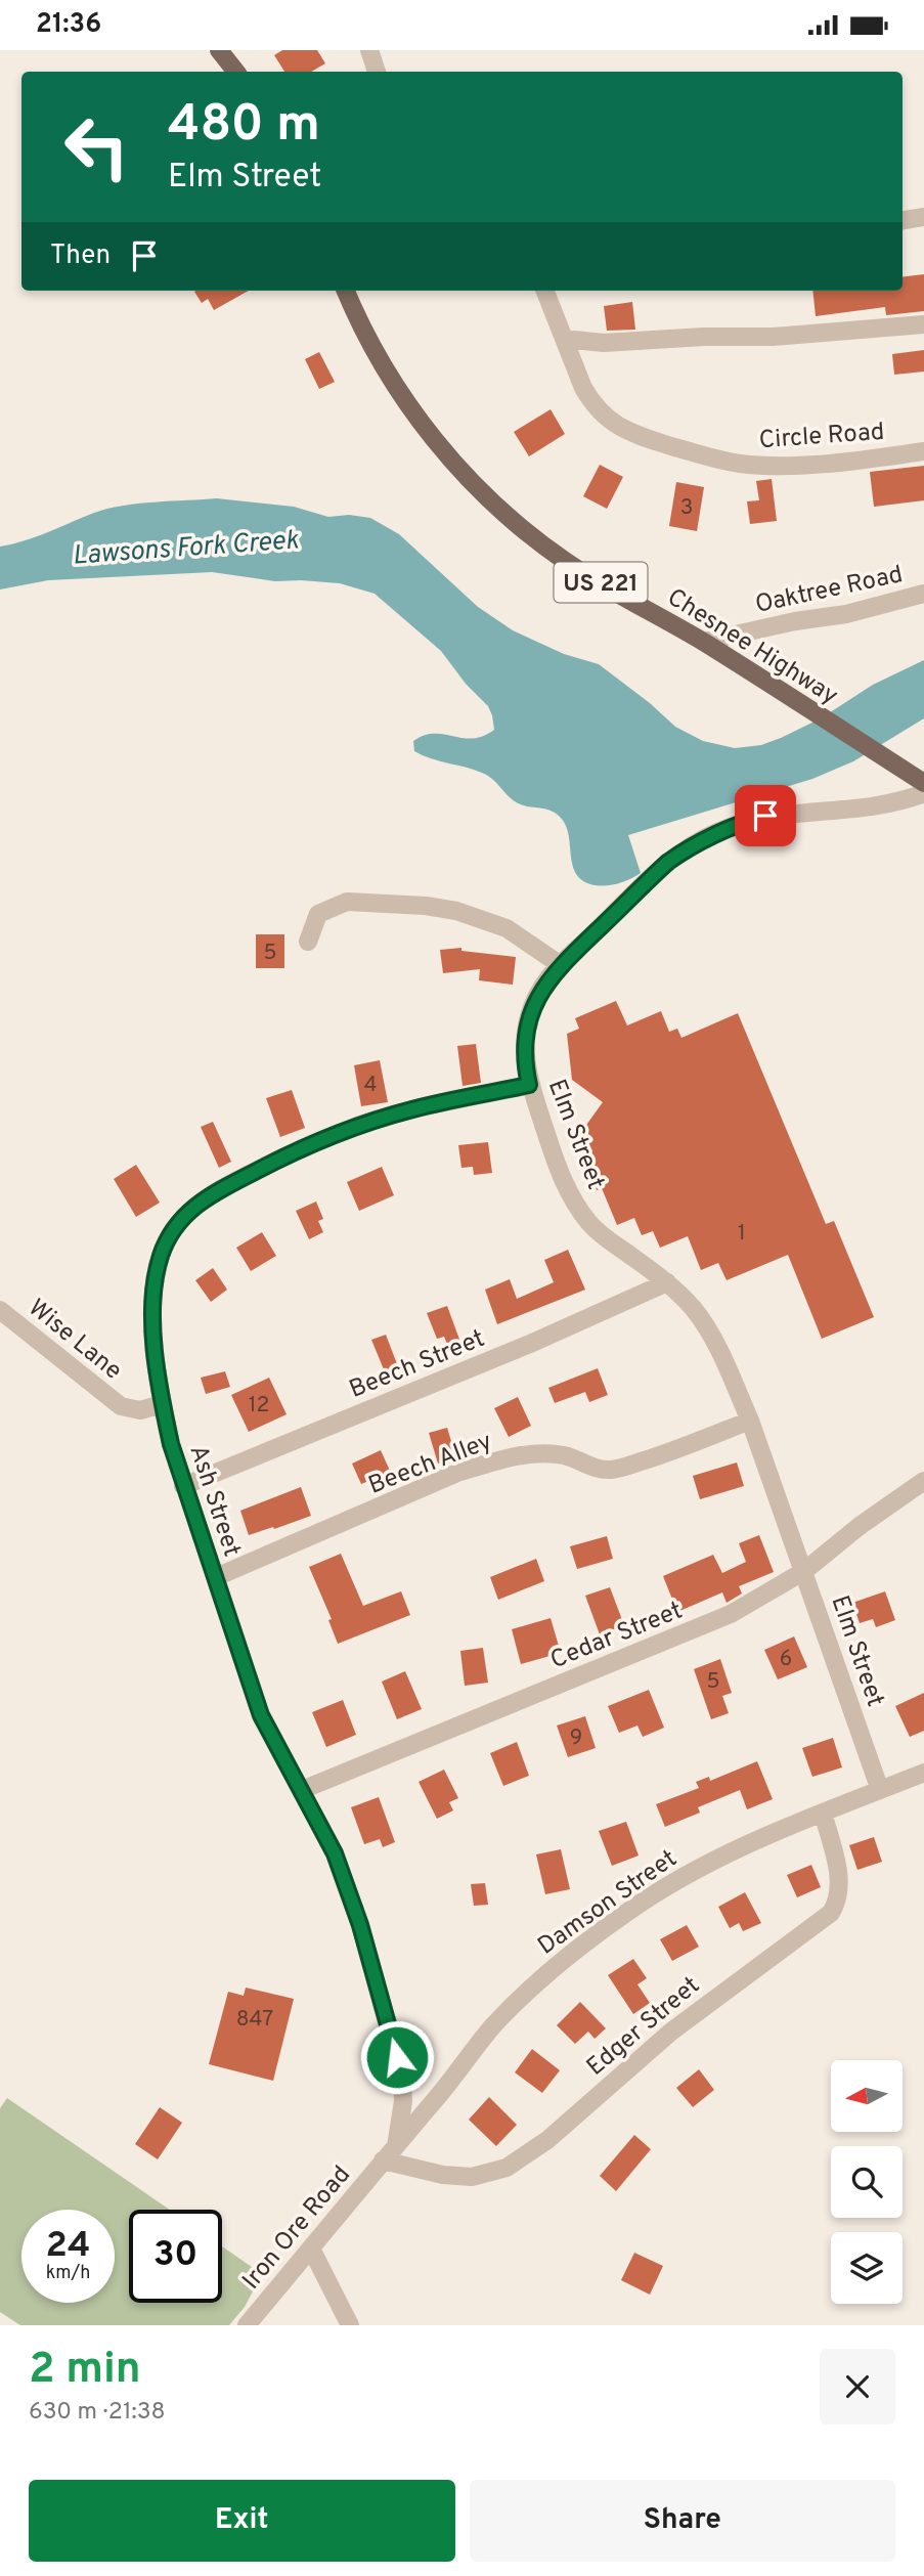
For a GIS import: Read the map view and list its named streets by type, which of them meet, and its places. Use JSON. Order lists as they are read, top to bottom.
{
  "streets": {
    "main road": ["US 221", "Chesnee Highway"],
    "street": [
      "Circle Road",
      "Oaktree Road",
      "Elm Street",
      "Wise Lane",
      "Beech Street",
      "Beech Alley",
      "Ash Street",
      "Cedar Street",
      "Damson Street",
      "Edger Street",
      "Iron Ore Road"
    ]
  },
  "crossings": [
    ["Oaktree Road", "Chesnee Highway"],
    ["Elm Street", "Beech Street"],
    ["Elm Street", "Beech Alley"],
    ["Elm Street", "Ash Street"],
    ["Elm Street", "Cedar Street"],
    ["Elm Street", "Damson Street"],
    ["Wise Lane", "Ash Street"],
    ["Beech Street", "Ash Street"],
    ["Beech Alley", "Ash Street"],
    ["Ash Street", "Cedar Street"],
    ["Ash Street", "Damson Street"],
    ["Damson Street", "Edger Street"],
    ["Damson Street", "Iron Ore Road"],
    ["Edger Street", "Iron Ore Road"]
  ],
  "water": ["Lawsons Fork Creek"],
  "house_numbers": [
    "3",
    "5",
    "4",
    "1",
    "12",
    "6",
    "5",
    "9",
    "847"
  ],
  "north": "left",
  "page": {
    "status": "21:36",
    "turn": ["480 m", "Elm Street"],
    "then": "Then",
    "speed": "24 km/h",
    "limit": "30",
    "heading": ["2 min", "630 m · 21:38"],
    "buttons": ["Exit", "Share"]
  }
}
